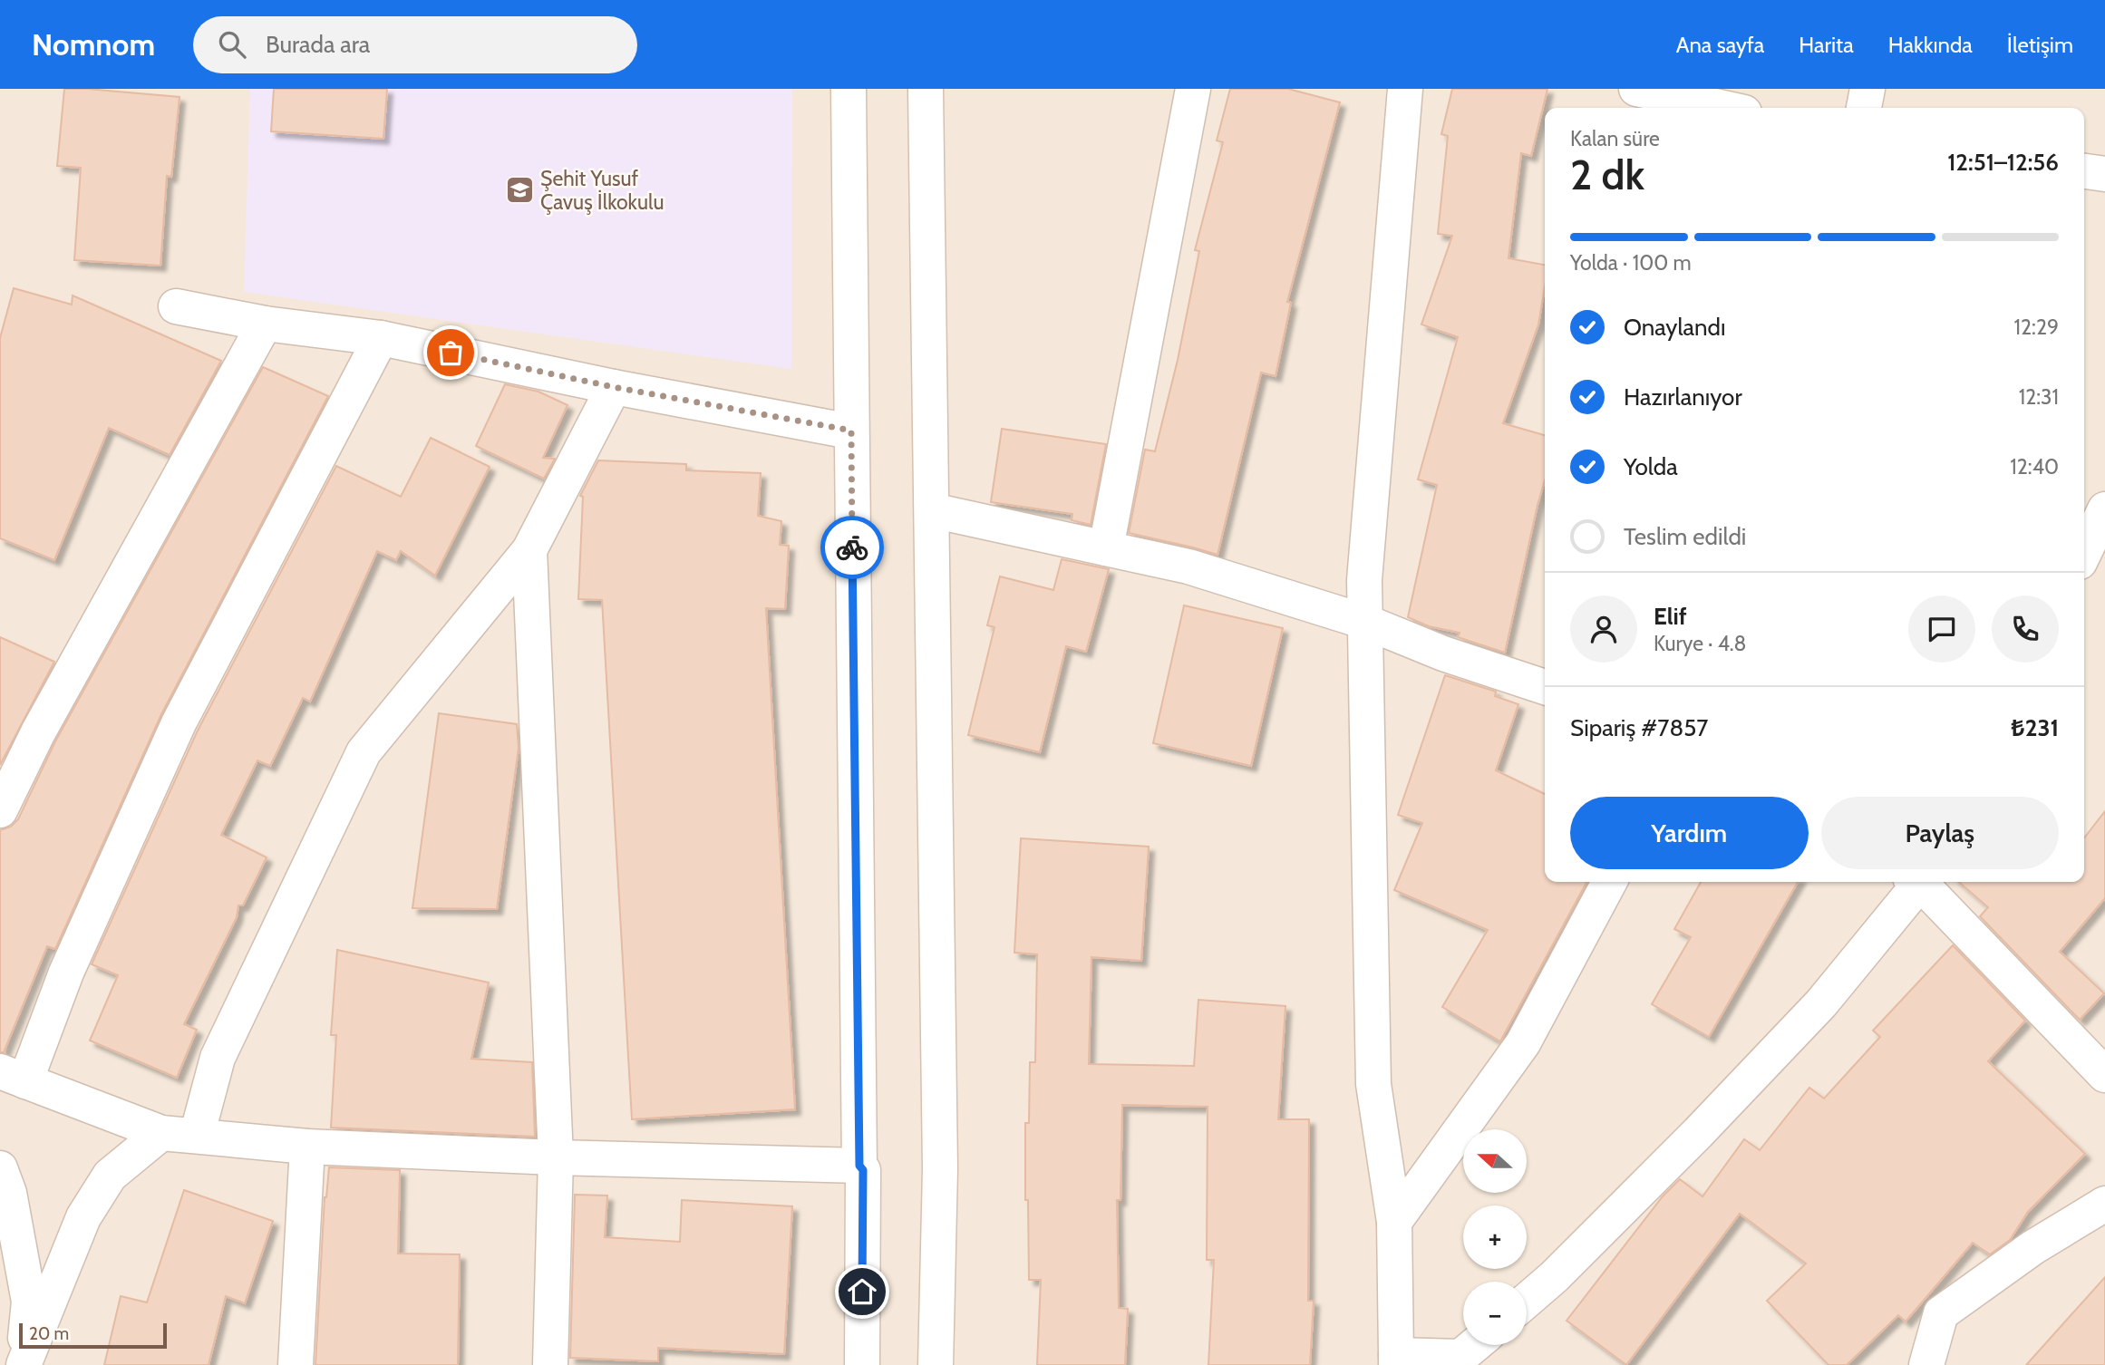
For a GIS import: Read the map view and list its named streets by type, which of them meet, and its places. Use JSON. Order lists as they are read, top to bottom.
{
  "places": {
    "school or university": ["Şehit Yusuf Çavuş İlkokulu"]
  },
  "scale_bar": "20 m",
  "north": "left",
  "page": {
    "header": "Nomnom",
    "search": "Burada ara",
    "nav": [
      "Ana sayfa",
      "Harita",
      "Hakkında",
      "İletişim"
    ],
    "heading": ["2 dk", "Kalan süre", "12:51–12:56"],
    "panel": [
      "Elif",
      "Kurye · 4.8",
      "Sipariş #7857",
      "₺231"
    ],
    "bar": "Yolda · 100 m",
    "list": [
      ["Onaylandı", "12:29"],
      ["Hazırlanıyor", "12:31"],
      ["Yolda", "12:40"],
      "Teslim edildi"
    ],
    "buttons": ["Yardım", "Paylaş"],
    "map_buttons": ["+", "−"],
    "scale": "20 m"
  }
}
